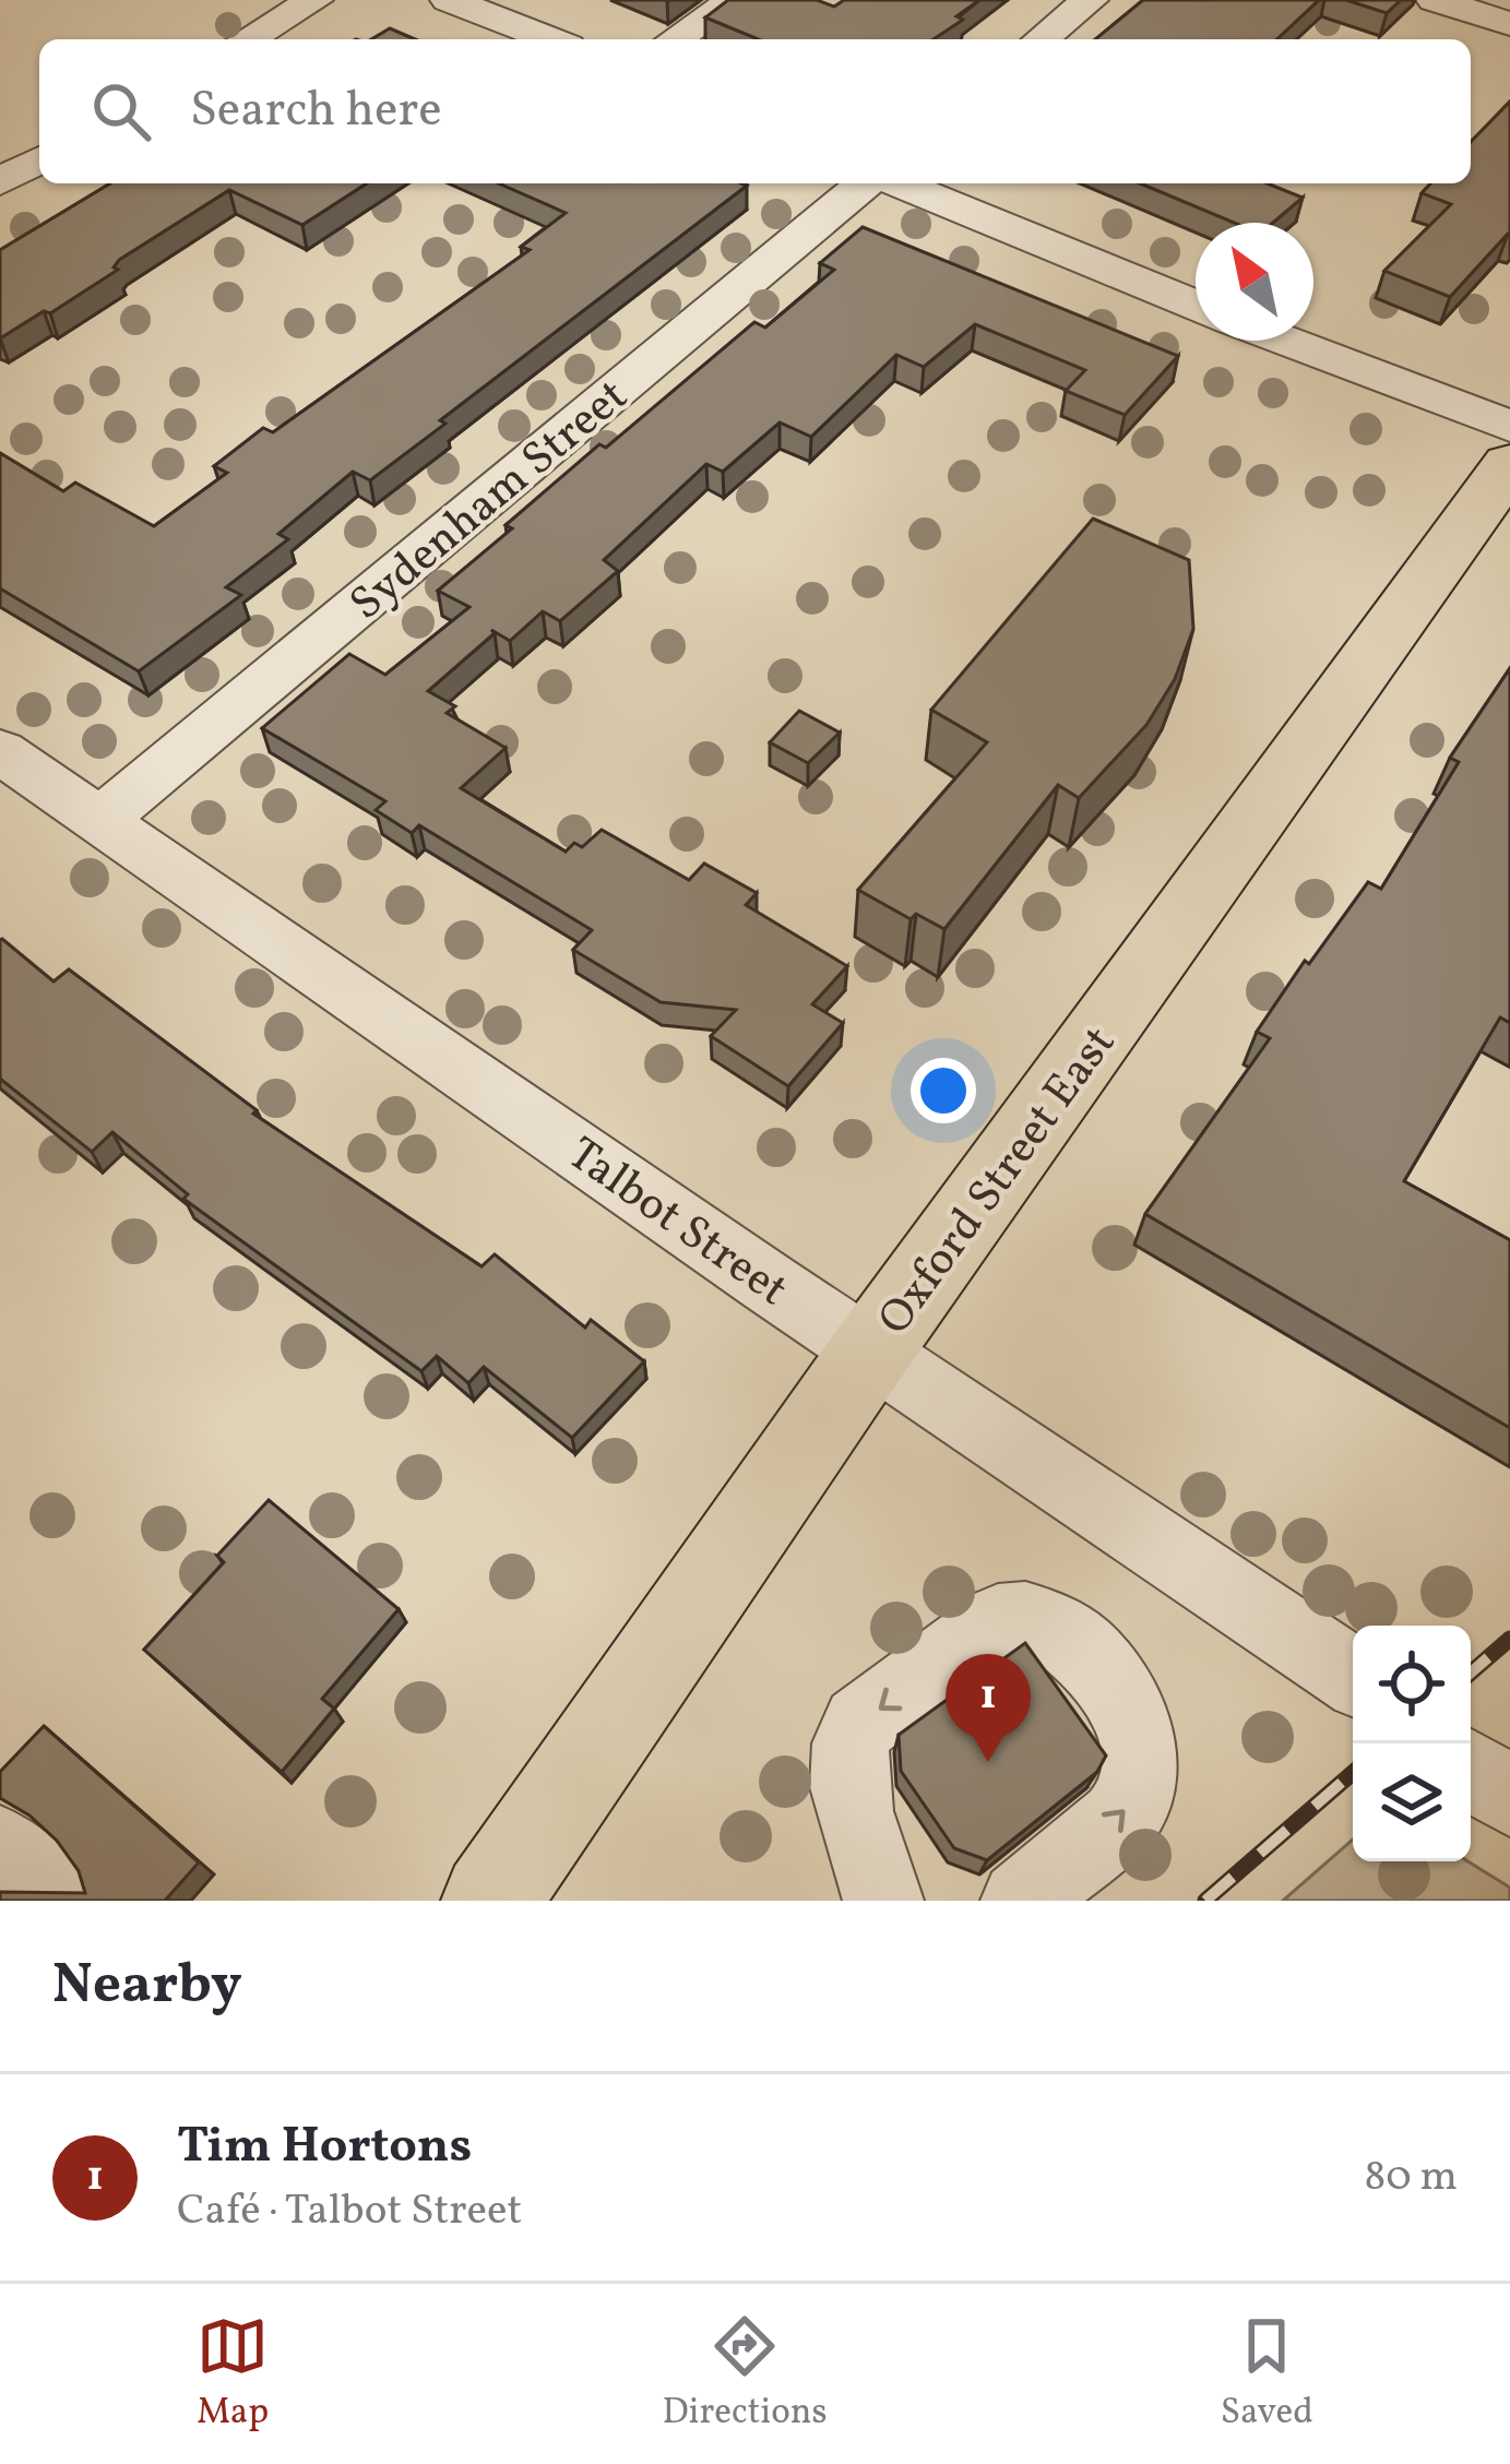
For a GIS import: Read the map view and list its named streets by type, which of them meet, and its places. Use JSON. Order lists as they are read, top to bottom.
{
  "streets": {
    "main road": ["Oxford Street East"],
    "street": ["Sydenham Street", "Talbot Street"]
  },
  "crossings": [
    ["Sydenham Street", "Talbot Street"],
    ["Oxford Street East", "Talbot Street"]
  ],
  "north": "top left",
  "page": {
    "search": "Search here",
    "pins": "1",
    "heading": "Nearby",
    "list": [
      {
        "mark": "1",
        "name": "Tim Hortons",
        "note": "Café · Talbot Street",
        "value": "80 m"
      }
    ],
    "nav": ["Map", "Directions", "Saved"]
  }
}
